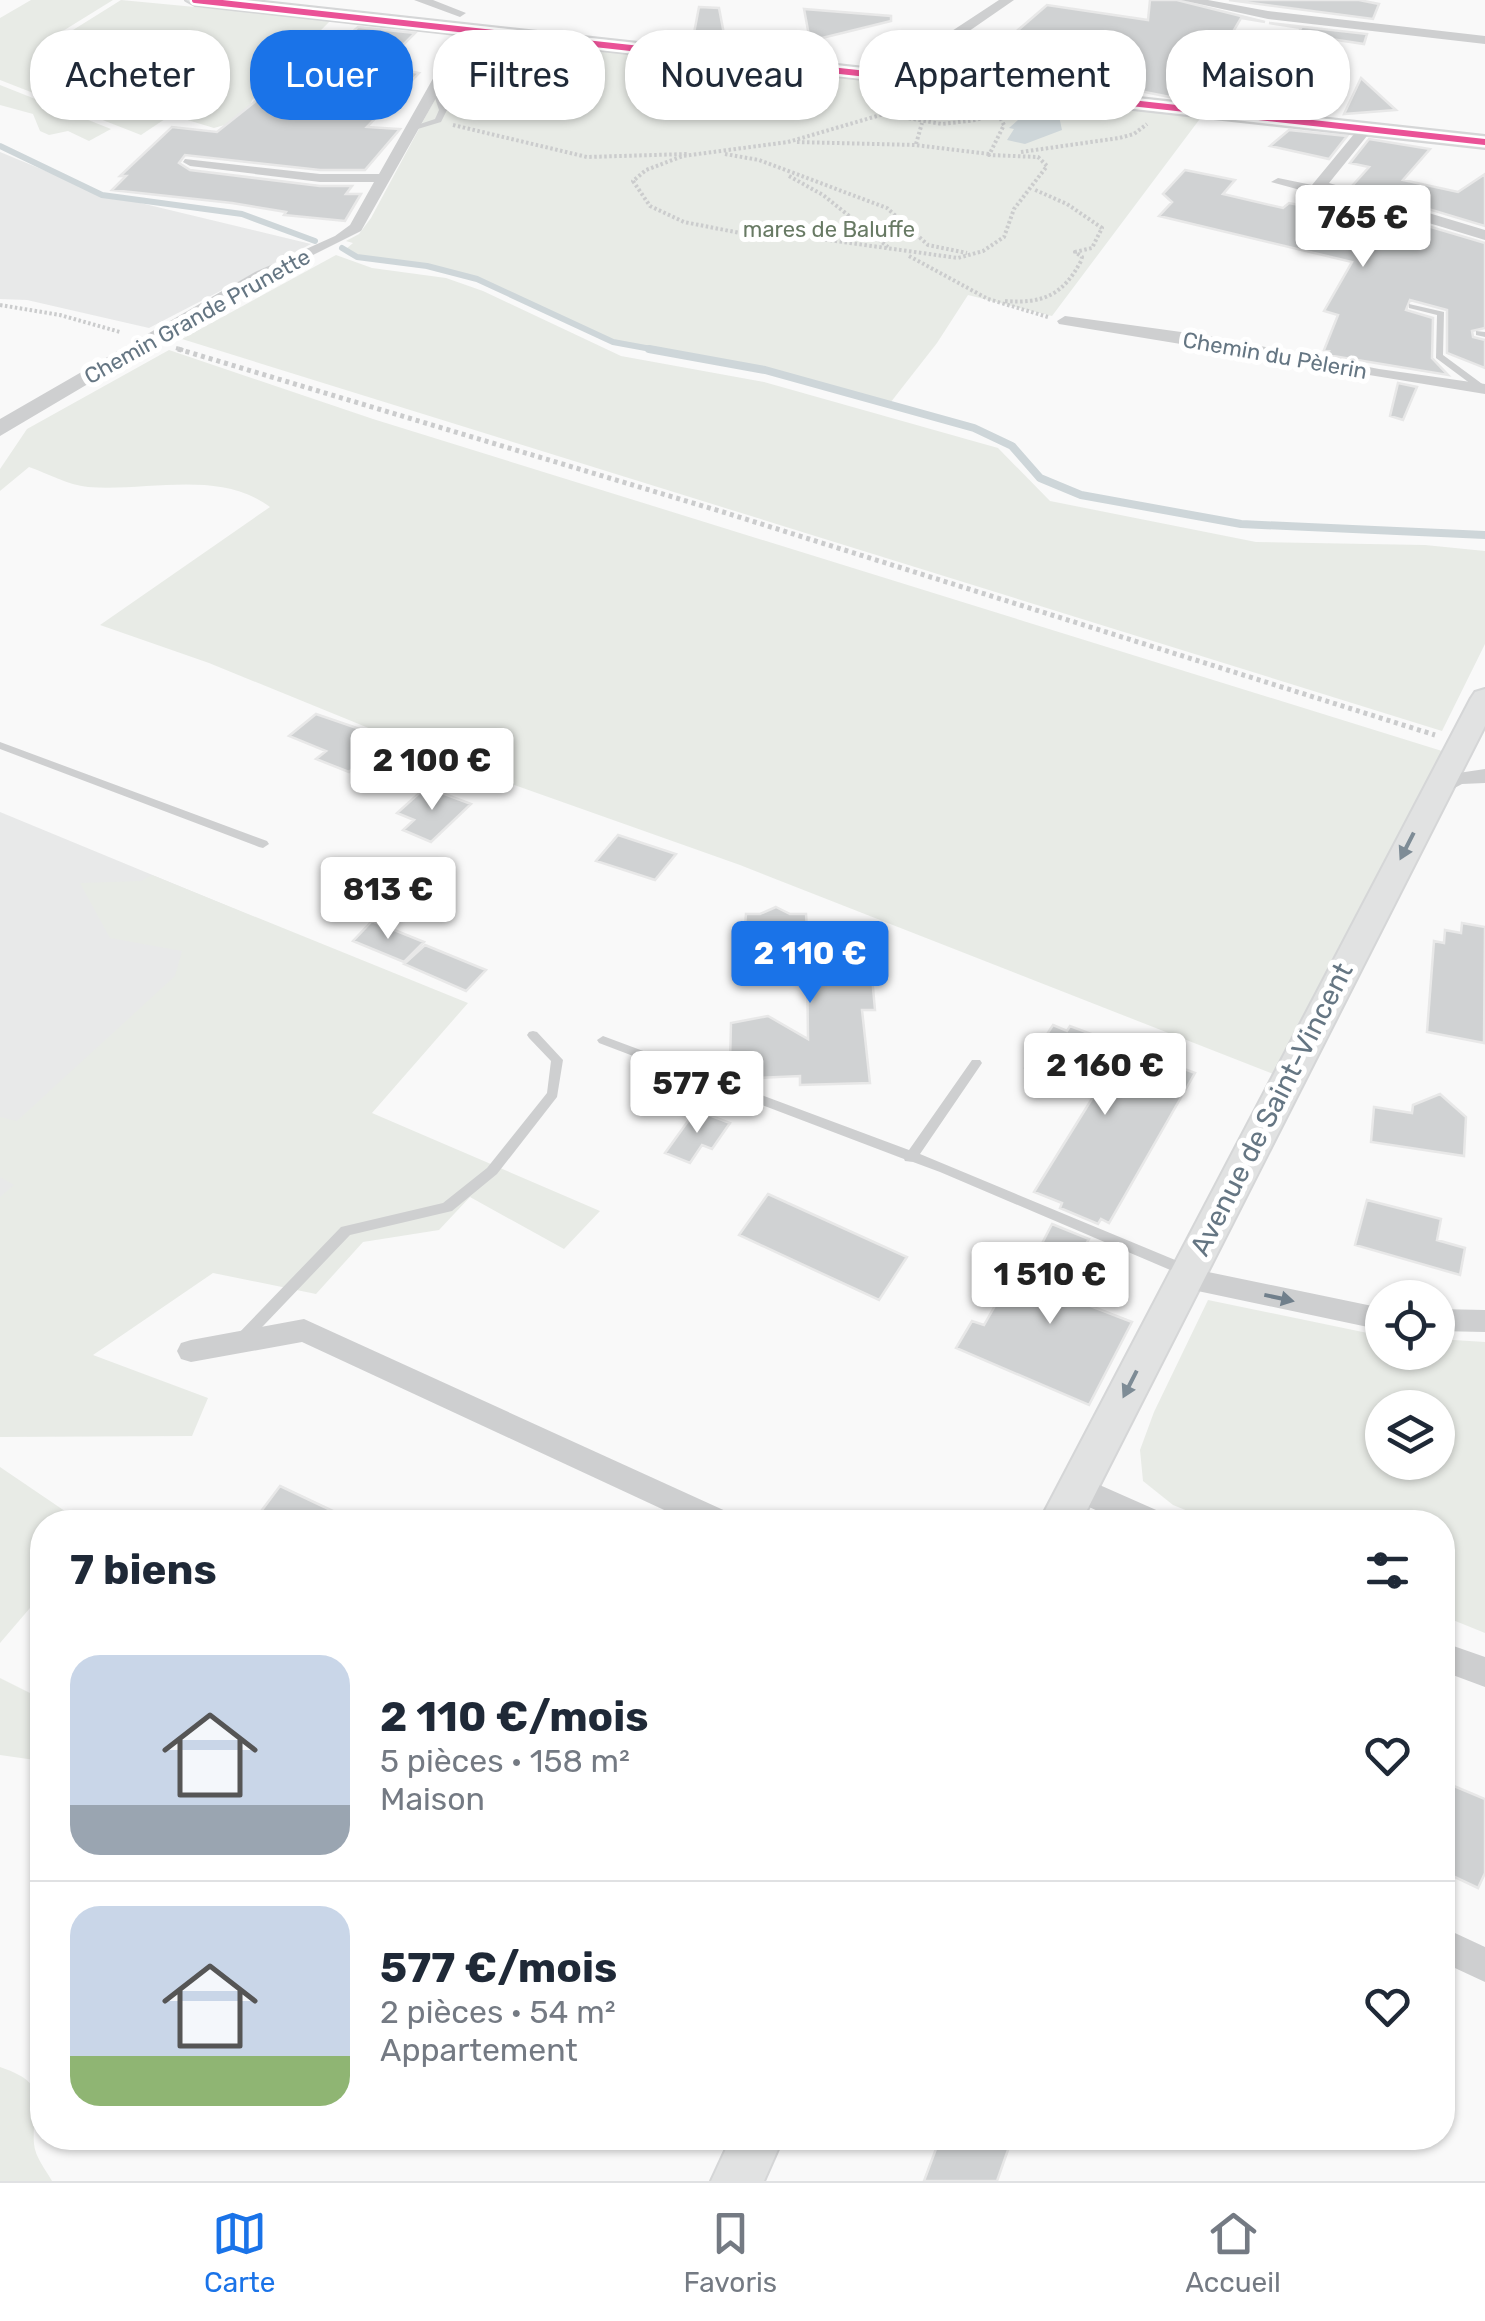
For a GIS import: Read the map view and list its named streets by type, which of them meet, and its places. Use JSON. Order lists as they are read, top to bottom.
{
  "streets": {
    "street": ["Chemin Grande Prunette", "Chemin du Pèlerin", "Avenue de Saint-Vincent"]
  },
  "one_way": ["Avenue de Saint-Vincent"],
  "parks": ["mares de Baluffe"],
  "lines": ["transit line 2"],
  "page": {
    "chip": [
      "Acheter",
      "Louer",
      "Filtres",
      "Nouveau",
      "Appartement",
      "Maison"
    ],
    "price": [
      "765 €",
      "2 100 €",
      "813 €",
      "2 110 €",
      "2 160 €",
      "577 €",
      "1 510 €"
    ],
    "heading": "7 biens",
    "list": [
      {
        "name": "2 110 €/mois",
        "note": "5 pièces · 158 m² · Maison"
      },
      {
        "name": "577 €/mois",
        "note": "2 pièces · 54 m² · Appartement"
      }
    ],
    "tabs": ["Carte", "Favoris", "Accueil"]
  }
}
